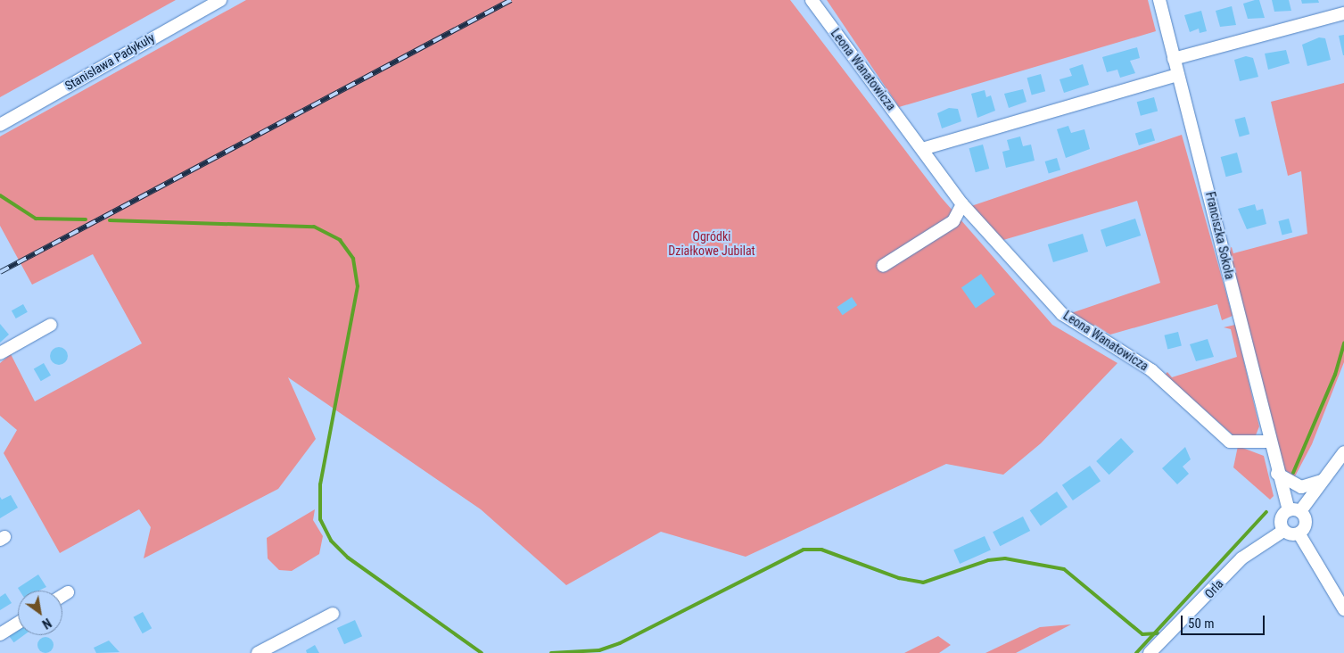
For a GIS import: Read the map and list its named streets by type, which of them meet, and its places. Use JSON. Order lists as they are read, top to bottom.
{
  "streets": {
    "street": [
      "Stanisława Padykuły",
      "Leona Wanatowicza",
      "Franciszka Sokoła",
      "Orla"
    ]
  },
  "crossings": [
    ["Leona Wanatowicza", "Franciszka Sokoła"],
    ["Franciszka Sokoła", "Orla"]
  ],
  "parks": ["Ogródki Działkowe Jubilat"],
  "scale_bar": "50 m",
  "north": "bottom right"
}
